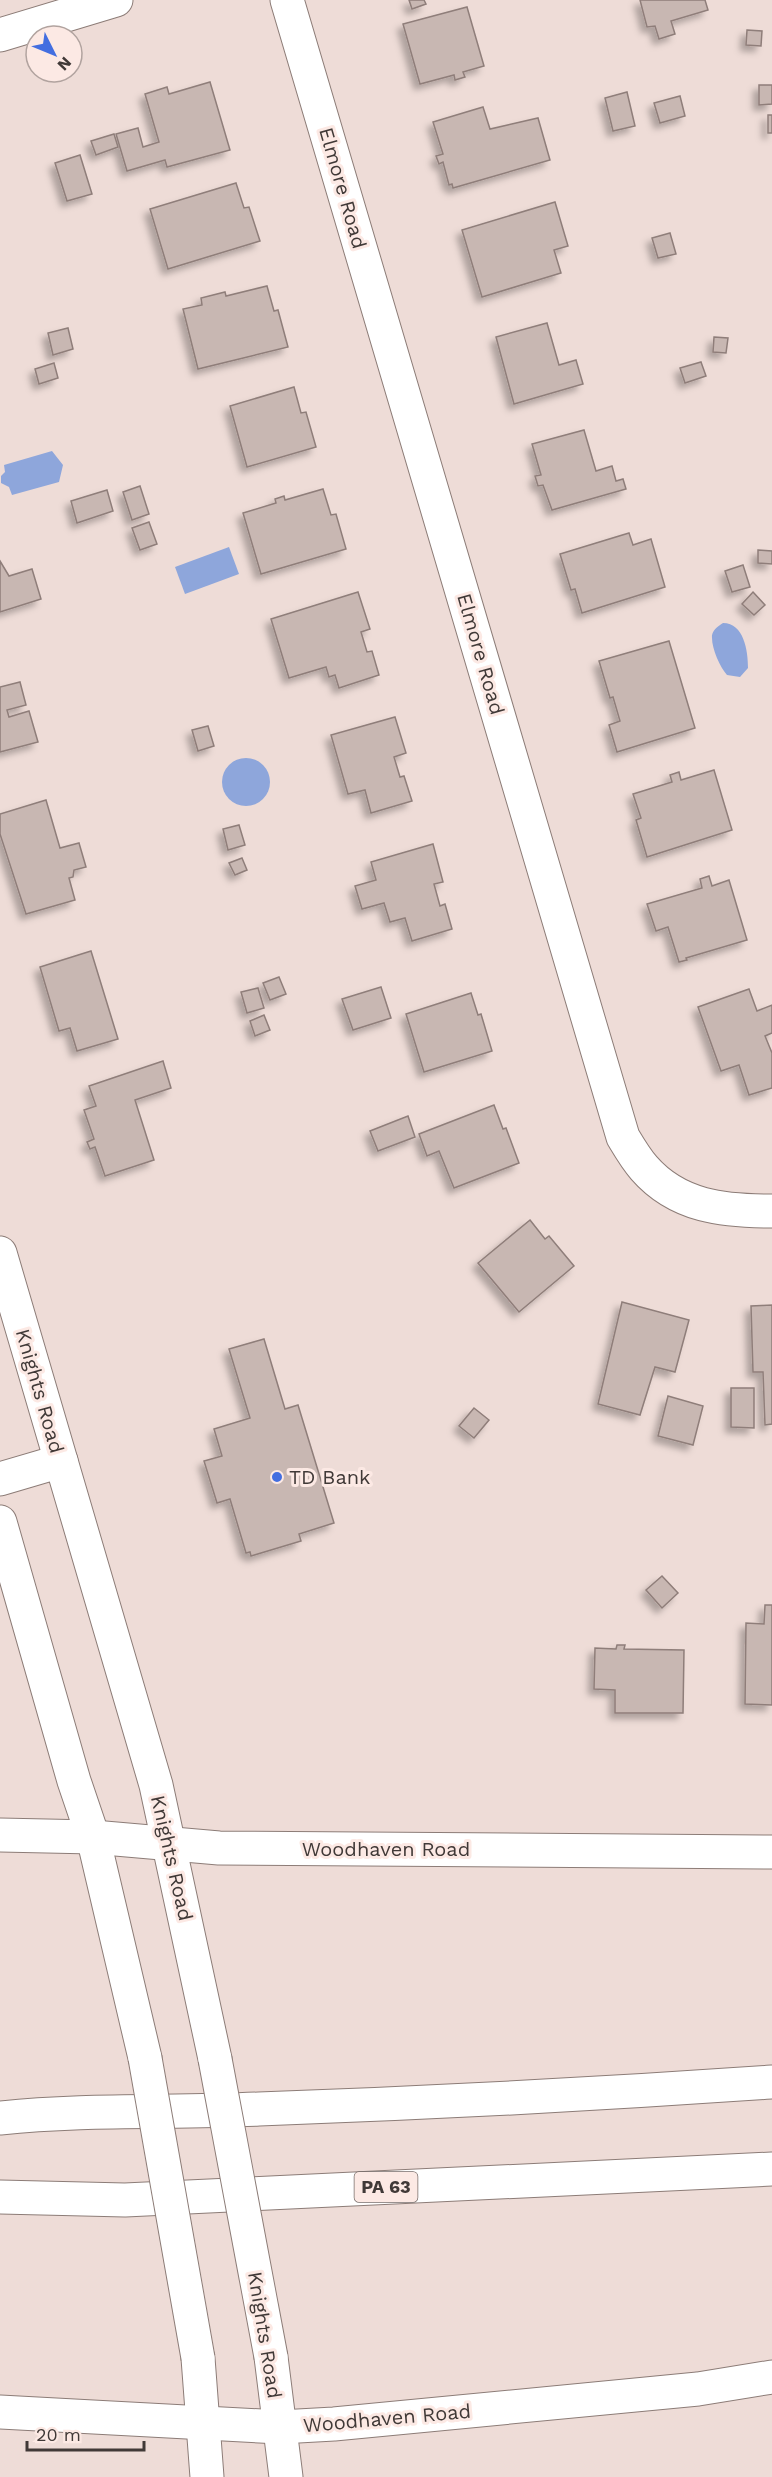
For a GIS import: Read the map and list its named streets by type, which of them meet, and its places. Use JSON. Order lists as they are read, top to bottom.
{
  "streets": {
    "main road": [
      "Elmore Road",
      "Knights Road",
      "Woodhaven Road",
      "PA 63"
    ]
  },
  "crossings": [
    ["Knights Road", "Woodhaven Road"]
  ],
  "places": ["TD Bank"],
  "scale_bar": "20 m",
  "north": "bottom right"
}
